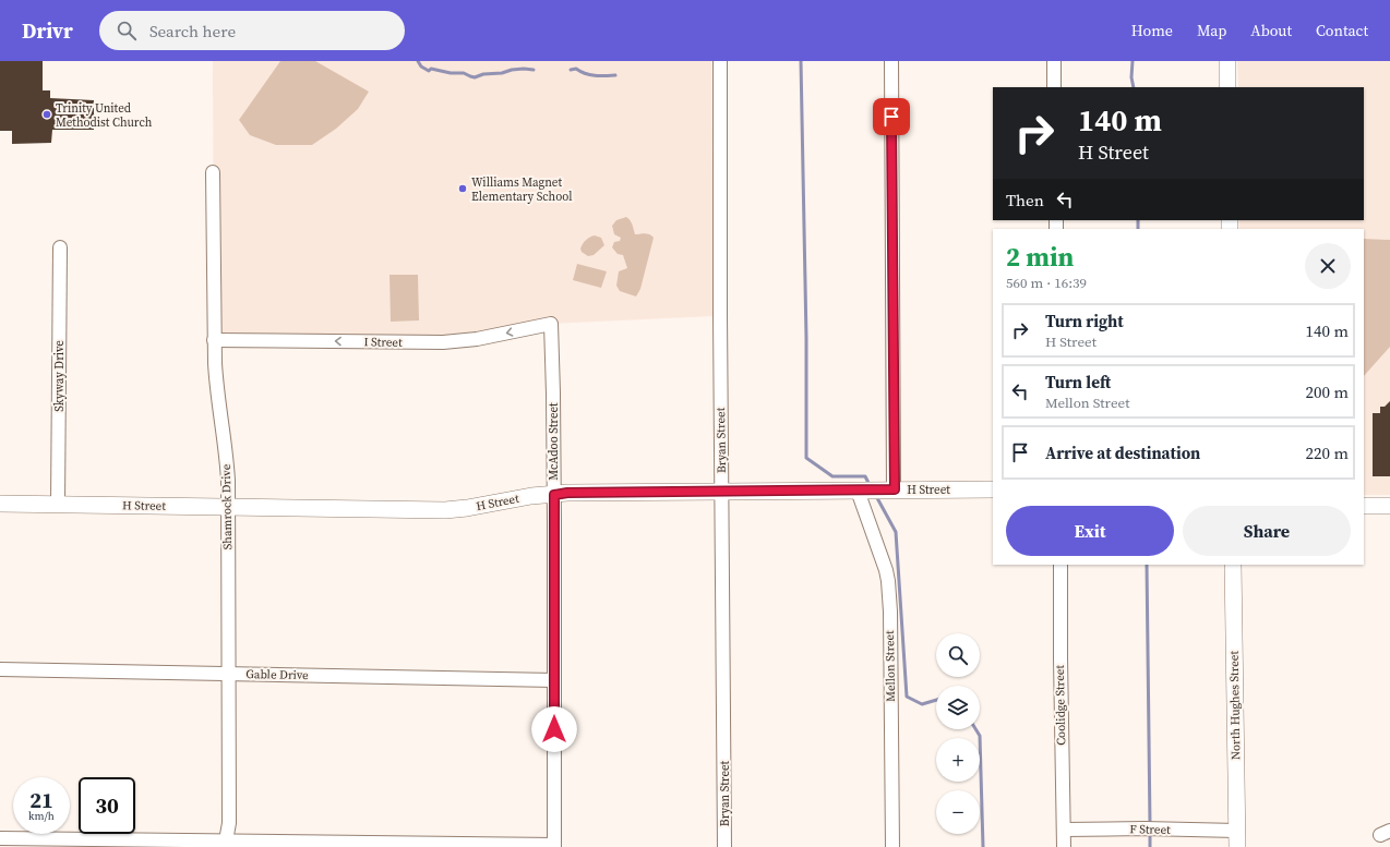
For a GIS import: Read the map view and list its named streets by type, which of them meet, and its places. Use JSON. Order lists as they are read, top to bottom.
{
  "streets": {
    "street": [
      "I Street",
      "Skyway Drive",
      "Bryan Street",
      "McAdoo Street",
      "H Street",
      "Shamrock Drive",
      "Mellon Street",
      "Gable Drive",
      "Coolidge Street",
      "North Hughes Street",
      "F Street"
    ]
  },
  "crossings": [
    ["I Street", "McAdoo Street"],
    ["I Street", "Shamrock Drive"],
    ["Skyway Drive", "H Street"],
    ["Bryan Street", "H Street"],
    ["McAdoo Street", "H Street"],
    ["McAdoo Street", "Gable Drive"],
    ["H Street", "Shamrock Drive"],
    ["H Street", "Mellon Street"],
    ["Shamrock Drive", "Gable Drive"],
    ["Coolidge Street", "F Street"],
    ["North Hughes Street", "F Street"]
  ],
  "one_way": ["I Street"],
  "places": ["Trinity United Methodist Church", "Williams Magnet Elementary School"],
  "page": {
    "header": "Drivr",
    "search": "Search here",
    "nav": [
      "Home",
      "Map",
      "About",
      "Contact"
    ],
    "turn": ["140 m", "H Street"],
    "then": "Then",
    "heading": ["2 min", "560 m · 16:39"],
    "list": [
      {
        "name": "Turn right",
        "note": "H Street",
        "value": "140 m"
      },
      {
        "name": "Turn left",
        "note": "Mellon Street",
        "value": "200 m"
      },
      {
        "name": "Arrive at destination",
        "value": "220 m"
      }
    ],
    "buttons": ["Exit", "Share"],
    "map_buttons": ["+", "−"],
    "speed": "21 km/h",
    "limit": "30"
  }
}
